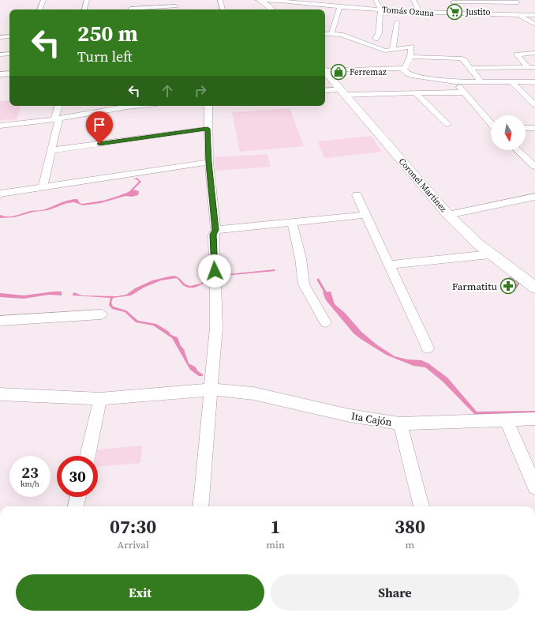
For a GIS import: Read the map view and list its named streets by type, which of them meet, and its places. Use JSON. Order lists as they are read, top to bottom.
{
  "streets": {
    "main road": ["Coronel Martínez"],
    "street": ["Tomás Ozuna", "Ita Cajón"]
  },
  "places": {
    "supermarket": ["Justito"],
    "shop": ["Ferremaz"],
    "pharmacy": ["Farmatitu"]
  },
  "north": "bottom",
  "page": {
    "turn": ["250 m", "Turn left"],
    "speed": "23 km/h",
    "limit": "30",
    "eta": [
      "07:30",
      "Arrival",
      "1",
      "min",
      "380",
      "m"
    ],
    "buttons": ["Exit", "Share"]
  }
}
